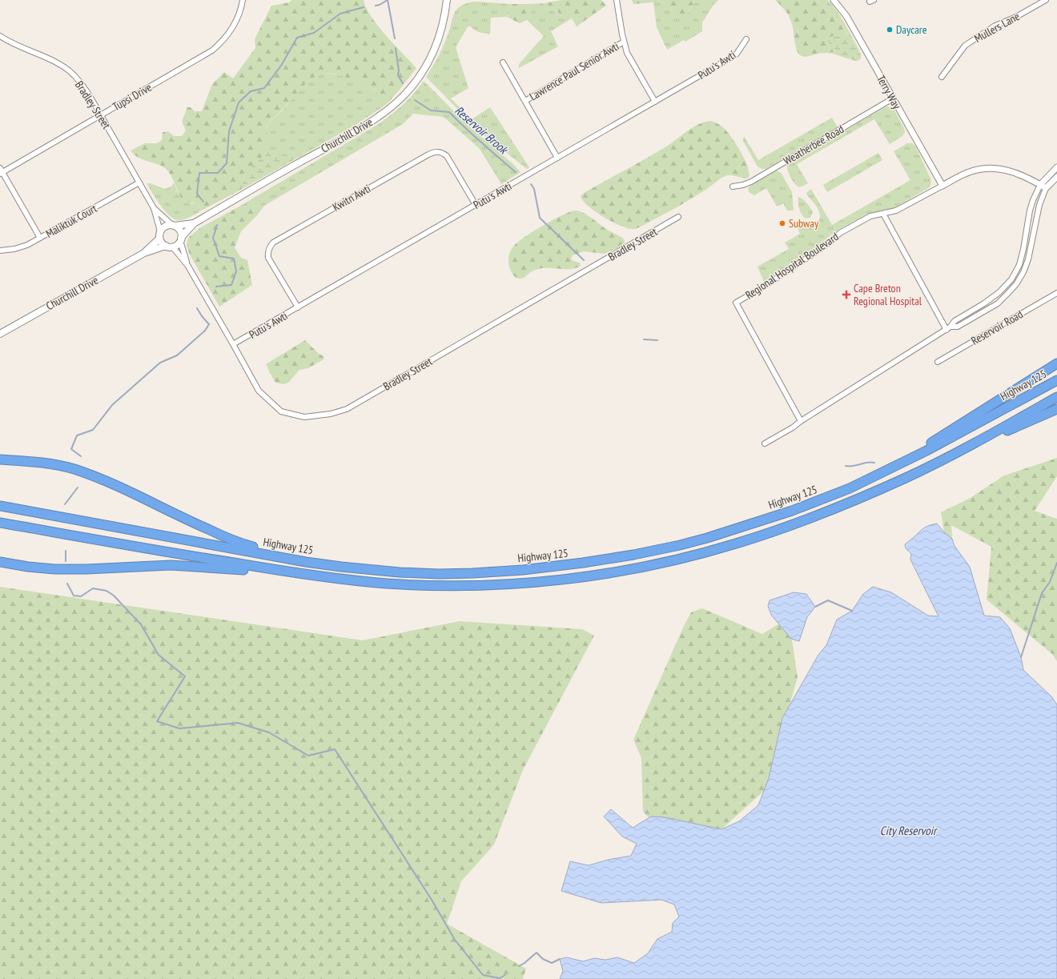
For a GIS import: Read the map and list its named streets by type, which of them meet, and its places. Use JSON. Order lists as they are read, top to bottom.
{
  "streets": {
    "highway": ["Highway 125"],
    "main road": ["Churchill Drive"],
    "street": [
      "Mullers Lane",
      "Putu's Awti",
      "Lawrence Paul Senior Awti",
      "Terry Way",
      "Tupsi Drive",
      "Bradley Street",
      "Weatherbee Road",
      "Kwitn Awti",
      "Maliktuk Court",
      "Regional Hospital Boulevard",
      "Reservoir Road"
    ]
  },
  "crossings": [
    ["Putu's Awti", "Bradley Street"],
    ["Putu's Awti", "Kwitn Awti"],
    ["Terry Way", "Weatherbee Road"],
    ["Terry Way", "Regional Hospital Boulevard"],
    ["Tupsi Drive", "Bradley Street"],
    ["Bradley Street", "Churchill Drive"],
    ["Bradley Street", "Maliktuk Court"]
  ],
  "water": ["Reservoir Brook", "City Reservoir"],
  "places": {
    "other": ["Daycare", "Subway"],
    "health": ["Cape Breton Regional Hospital"]
  }
}
